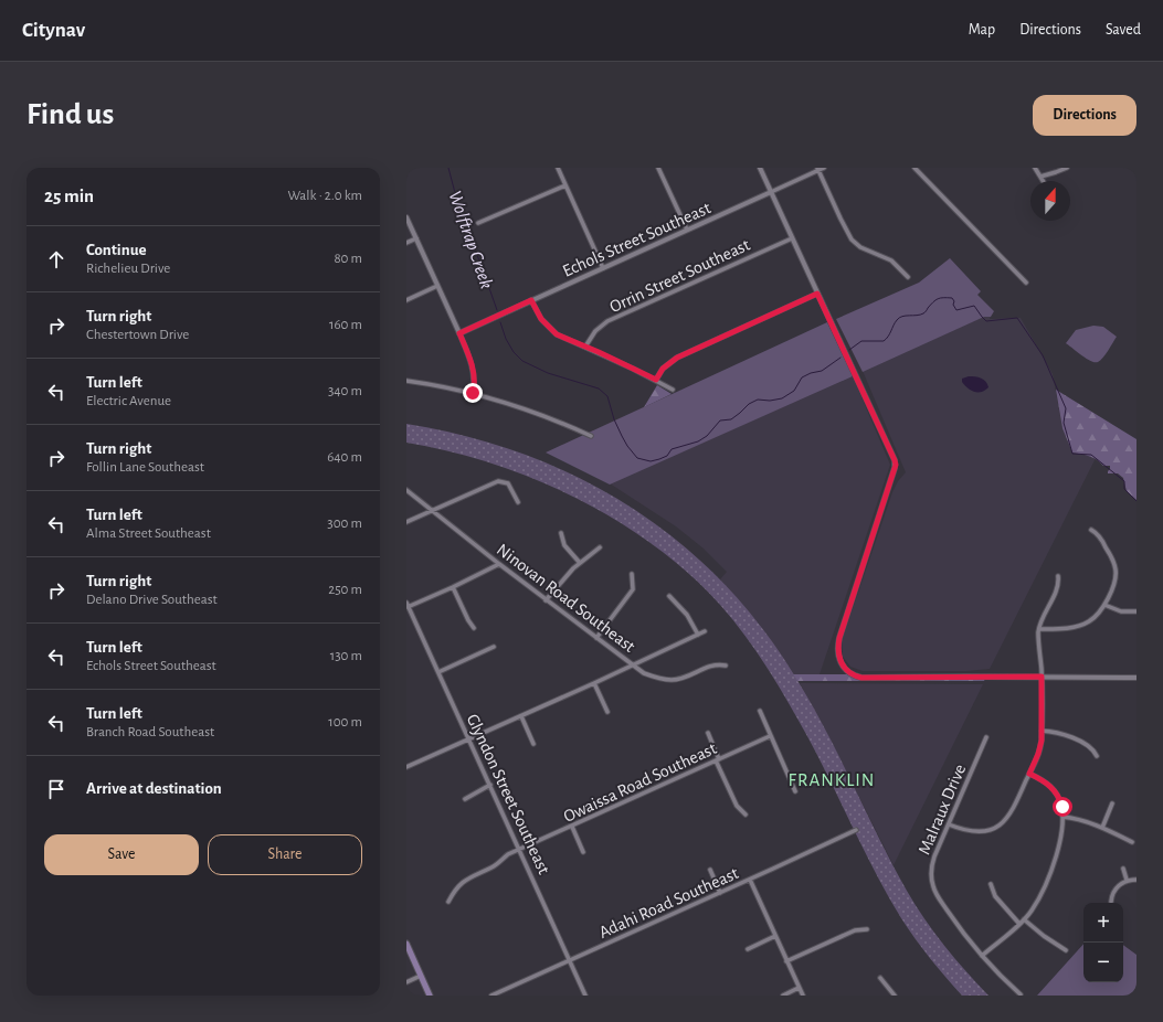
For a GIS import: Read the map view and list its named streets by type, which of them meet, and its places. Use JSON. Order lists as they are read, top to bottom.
{
  "streets": {
    "street": [
      "Echols Street Southeast",
      "Orrin Street Southeast",
      "Ninovan Road Southeast",
      "Owaissa Road Southeast",
      "Glyndon Street Southeast",
      "Malraux Drive",
      "Adahi Road Southeast"
    ]
  },
  "crossings": [
    ["Owaissa Road Southeast", "Glyndon Street Southeast"],
    ["Glyndon Street Southeast", "Adahi Road Southeast"]
  ],
  "districts": ["FRANKLIN"],
  "water": ["Wolftrap Creek"],
  "north": "top",
  "page": {
    "header": "Citynav",
    "nav": ["Map", "Directions", "Saved"],
    "buttons": [
      "Directions",
      ["Save", "Share"]
    ],
    "title": "Find us",
    "heading": ["25 min", "Walk · 2.0 km"],
    "list": [
      ["Continue", "Richelieu Drive", "80 m"],
      ["Turn right", "Chestertown Drive", "160 m"],
      ["Turn left", "Electric Avenue", "340 m"],
      ["Turn right", "Follin Lane Southeast", "640 m"],
      ["Turn left", "Alma Street Southeast", "300 m"],
      ["Turn right", "Delano Drive Southeast", "250 m"],
      ["Turn left", "Echols Street Southeast", "130 m"],
      ["Turn left", "Branch Road Southeast", "100 m"],
      "Arrive at destination"
    ],
    "map_buttons": ["+", "−"]
  }
}
